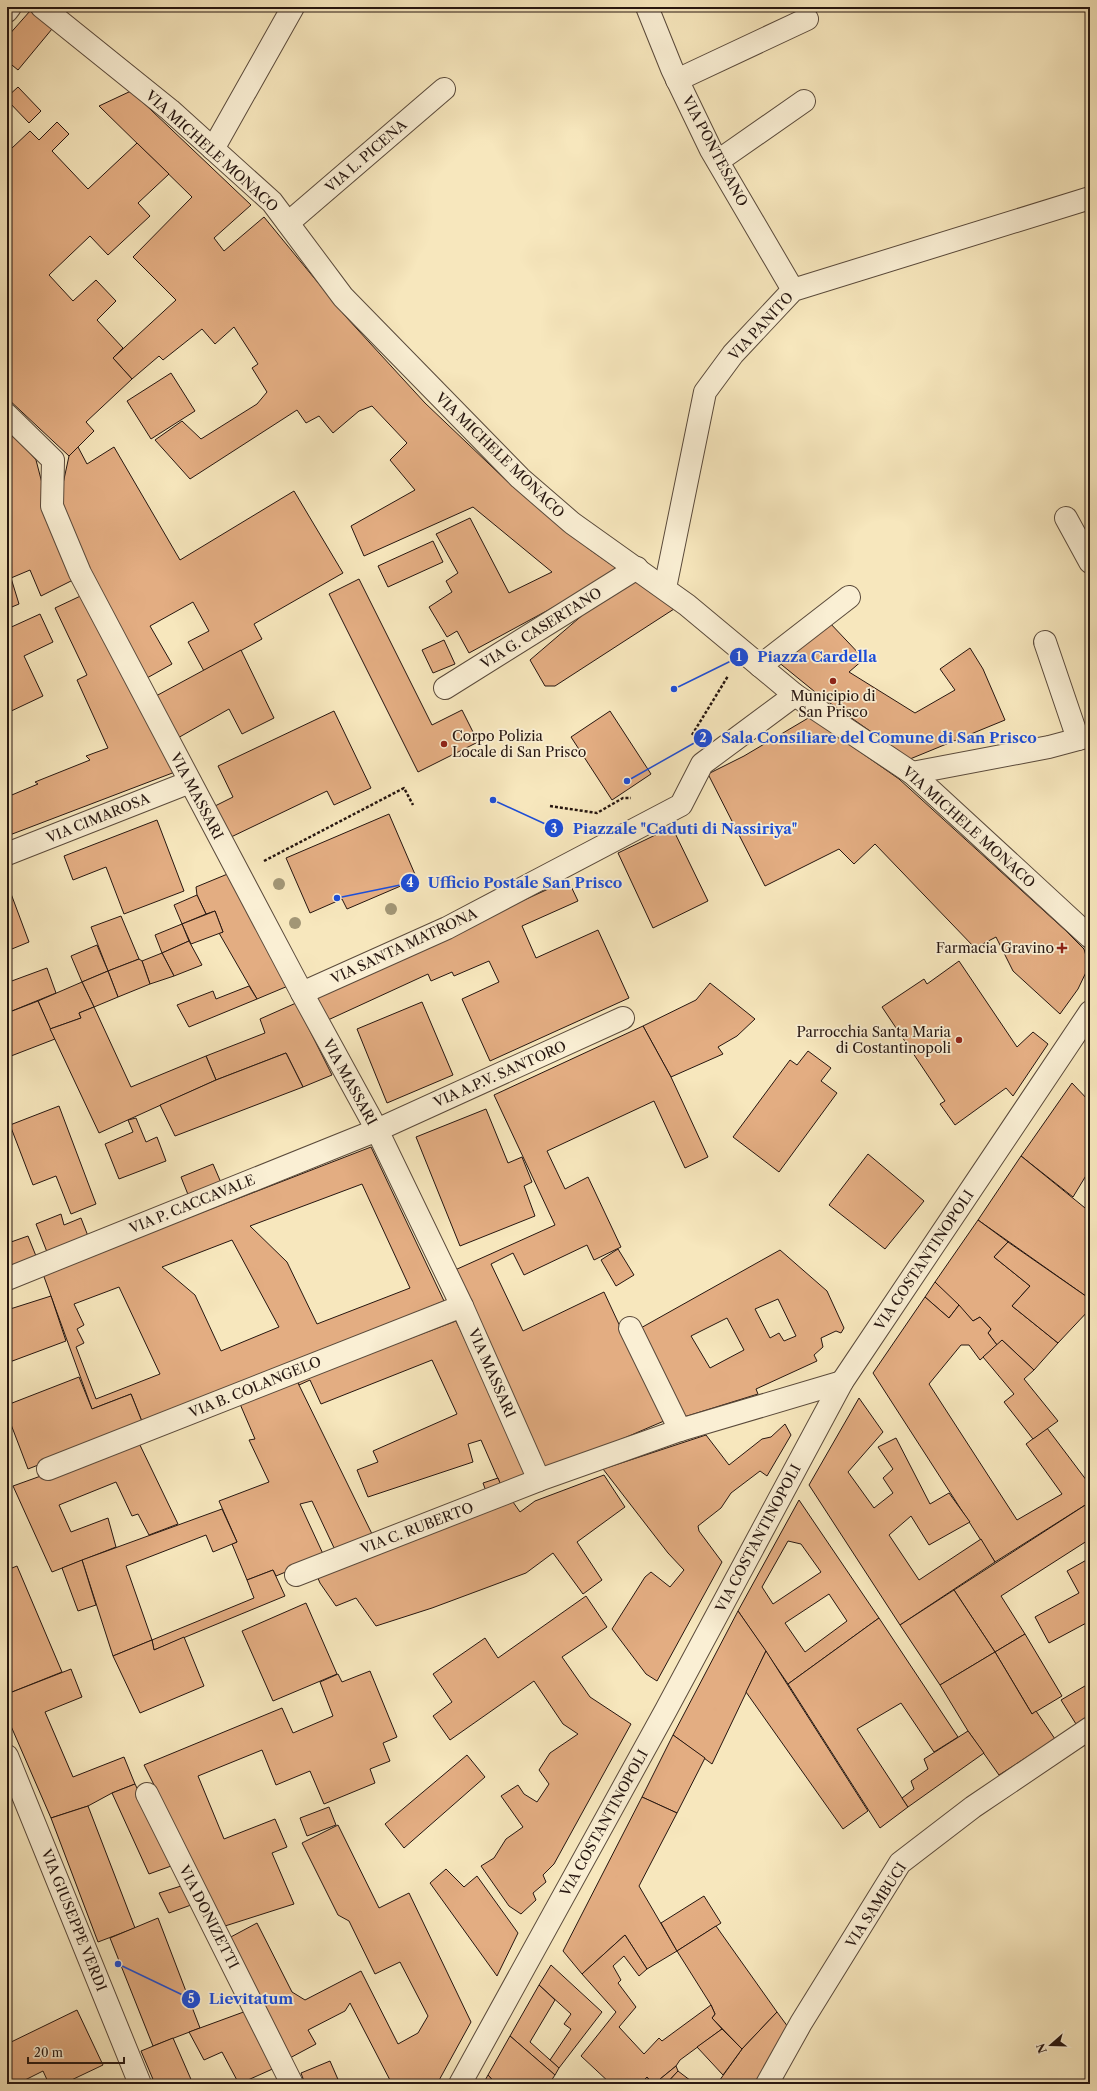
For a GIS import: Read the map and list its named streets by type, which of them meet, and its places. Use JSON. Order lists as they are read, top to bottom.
{
  "streets": {
    "street": [
      "VIA MICHELE MONACO",
      "VIA PONTESANO",
      "VIA L. PICENA",
      "VIA PANITO",
      "VIA G. CASERTANO",
      "VIA MASSARI",
      "VIA CIMAROSA",
      "VIA SANTA MATRONA",
      "VIA A.P.V. SANTORO",
      "VIA P. CACCAVALE",
      "VIA COSTANTINOPOLI",
      "VIA B. COLANGELO",
      "VIA C. RUBERTO",
      "VIA SAMBUCI",
      "VIA DONIZETTI",
      "VIA GIUSEPPE VERDI"
    ]
  },
  "crossings": [
    ["VIA MICHELE MONACO", "VIA L. PICENA"],
    ["VIA MICHELE MONACO", "VIA PANITO"],
    ["VIA MICHELE MONACO", "VIA G. CASERTANO"],
    ["VIA MICHELE MONACO", "VIA SANTA MATRONA"],
    ["VIA PONTESANO", "VIA PANITO"],
    ["VIA MASSARI", "VIA CIMAROSA"],
    ["VIA MASSARI", "VIA SANTA MATRONA"],
    ["VIA MASSARI", "VIA A.P.V. SANTORO"],
    ["VIA MASSARI", "VIA P. CACCAVALE"],
    ["VIA MASSARI", "VIA B. COLANGELO"],
    ["VIA MASSARI", "VIA C. RUBERTO"],
    ["VIA A.P.V. SANTORO", "VIA P. CACCAVALE"]
  ],
  "places": {
    "other": [
      "Municipio di San Prisco",
      "Piazza Cardella",
      "Corpo Polizia Locale di San Prisco",
      "Sala Consiliare del Comune di San Prisco",
      "Piazzale \"Caduti di Nassiriya\"",
      "Ufficio Postale San Prisco",
      "Parrocchia Santa Maria di Costantinopoli",
      "Lievitatum"
    ],
    "health": ["Farmacia Gravino"]
  },
  "scale_bar": "20 m",
  "north": "left"
}
